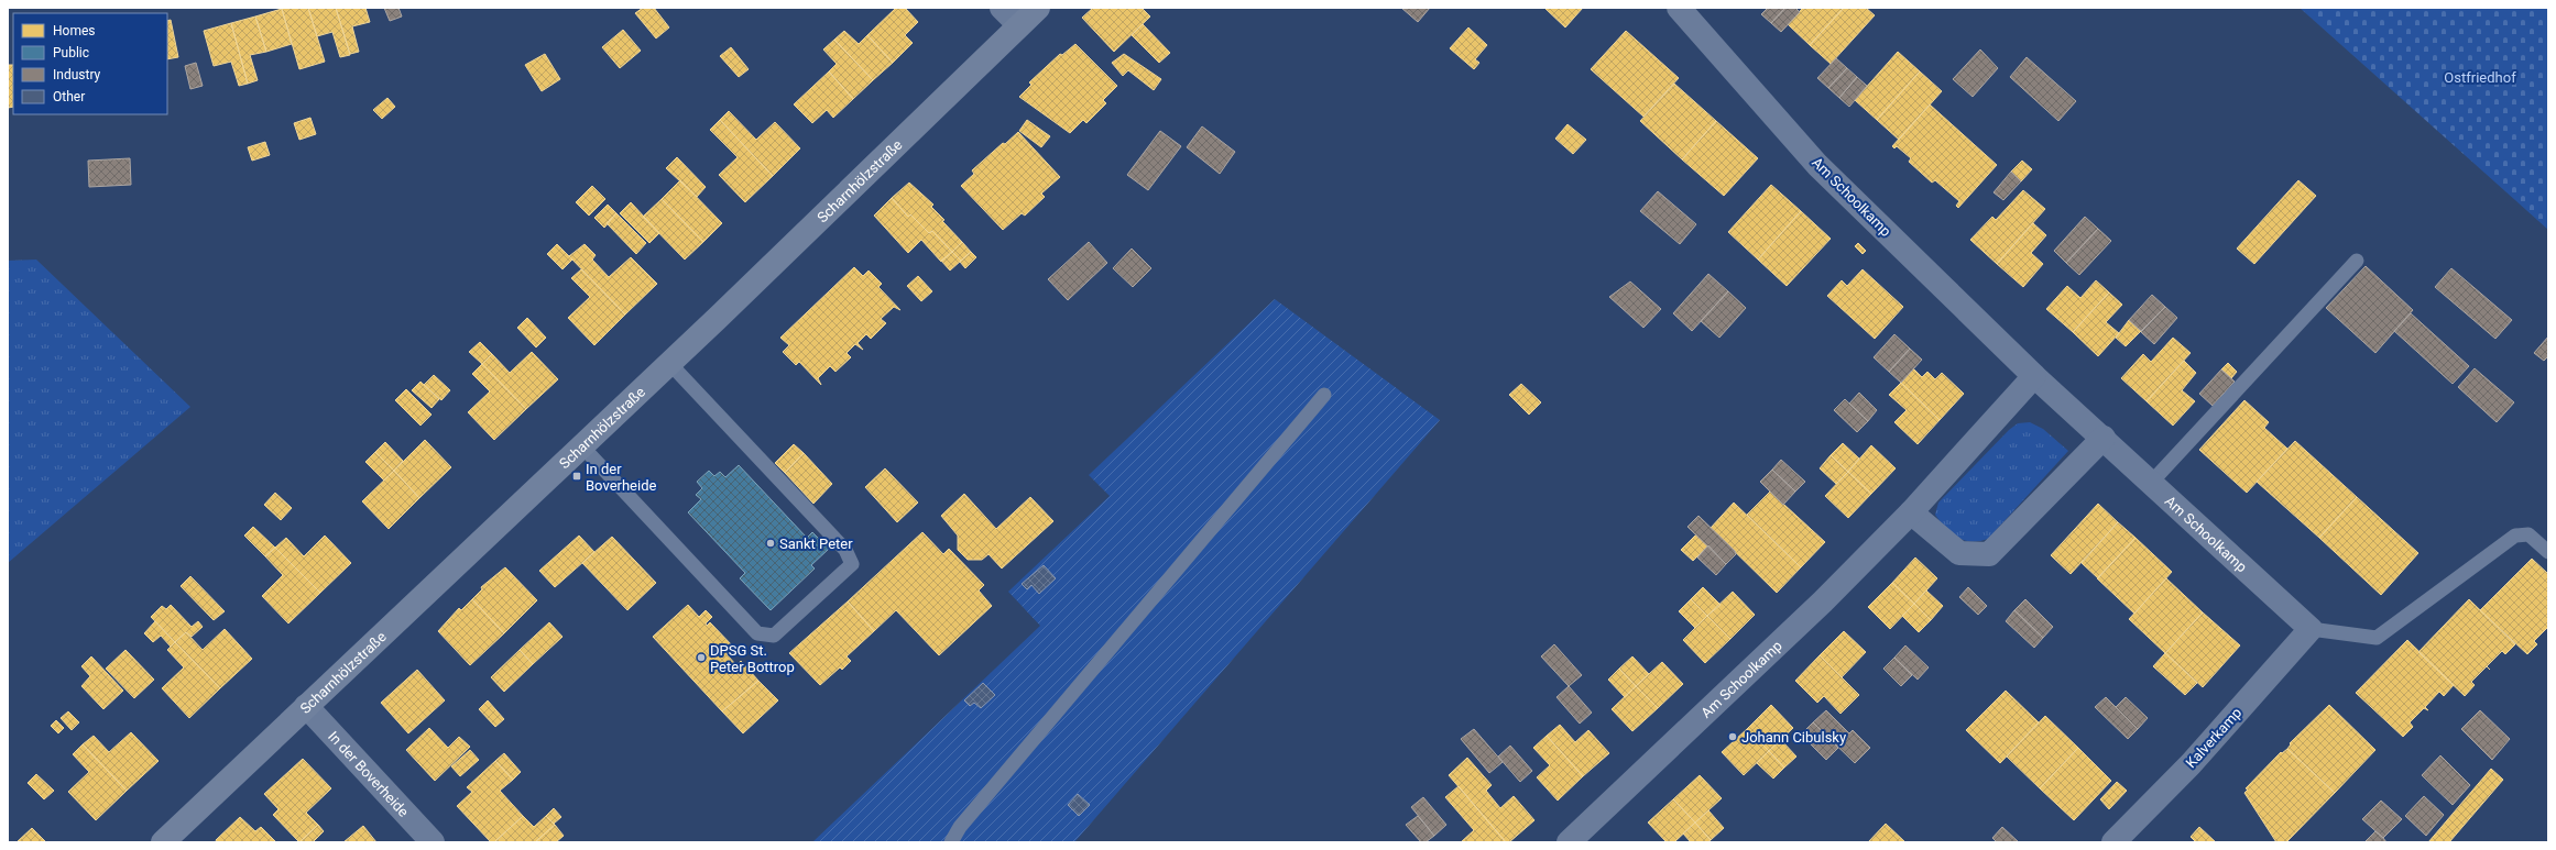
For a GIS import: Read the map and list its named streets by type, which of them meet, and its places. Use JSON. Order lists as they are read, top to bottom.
{
  "streets": {
    "main road": ["Scharnhölzstraße"],
    "street": ["Am Schoolkamp", "Kalverkamp", "In der Boverheide"]
  },
  "crossings": [
    ["Scharnhölzstraße", "In der Boverheide"],
    ["Am Schoolkamp", "Kalverkamp"]
  ],
  "parks": ["Ostfriedhof"],
  "places": {
    "transit": ["In der Boverheide"],
    "other": ["Sankt Peter", "DPSG St. Peter Bottrop", "Johann Cibulsky"]
  },
  "legend": [
    "Homes",
    "Public",
    "Industry",
    "Other"
  ]
}
